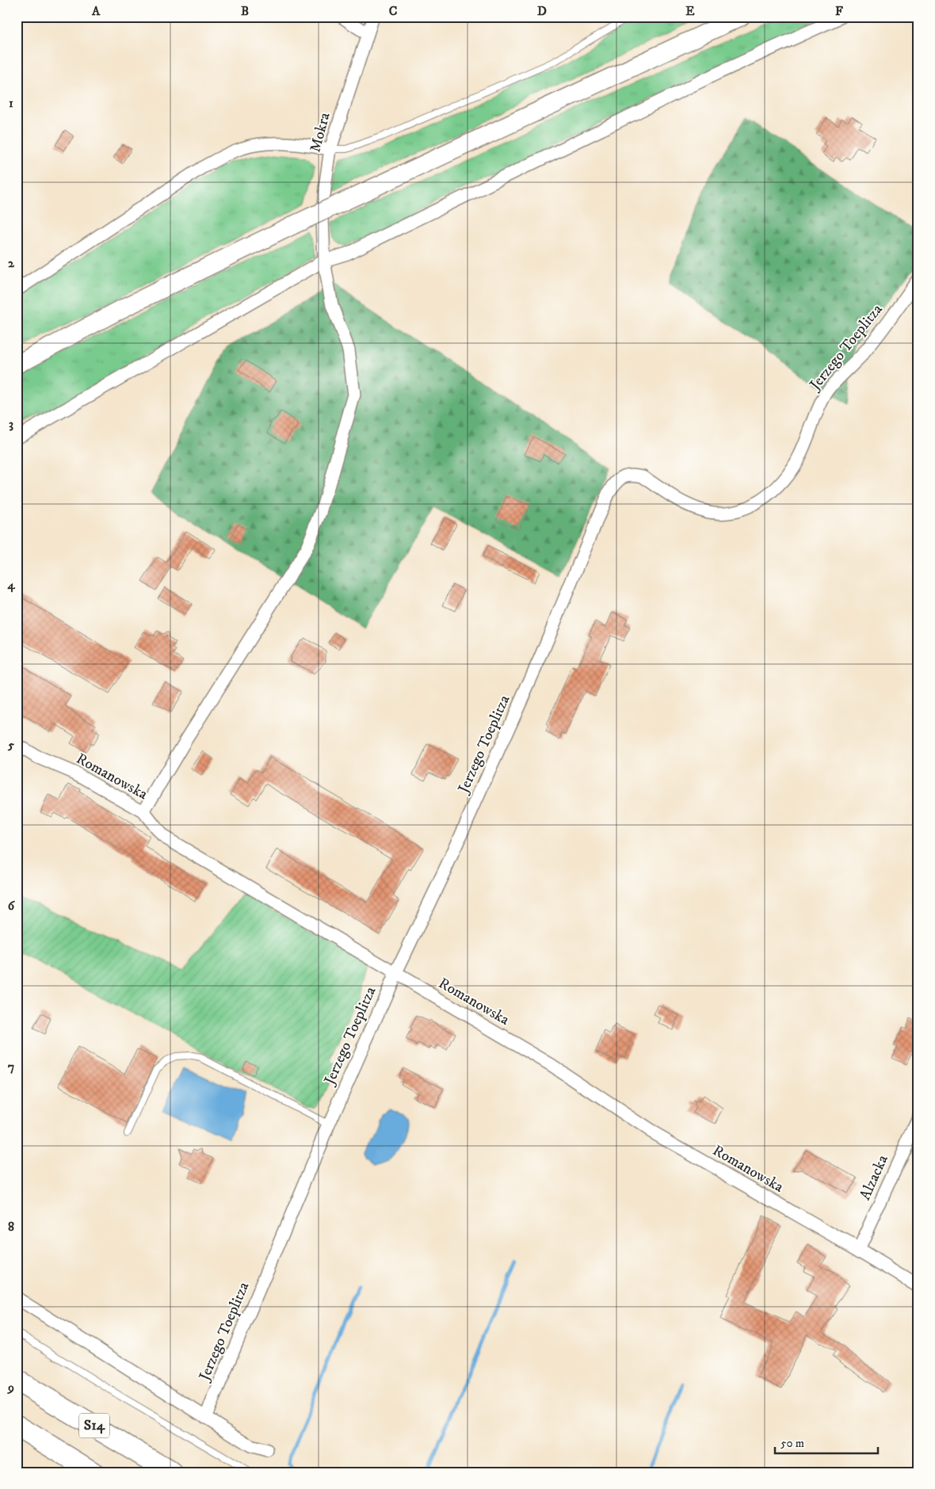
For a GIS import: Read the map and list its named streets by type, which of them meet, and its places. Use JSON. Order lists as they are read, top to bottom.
{
  "streets": {
    "highway": ["S14"],
    "street": [
      "Mokra",
      "Jerzego Toeplitza",
      "Romanowska",
      "Alzacka"
    ]
  },
  "crossings": [
    ["Mokra", "Romanowska"],
    ["Jerzego Toeplitza", "Romanowska"],
    ["Romanowska", "Alzacka"]
  ],
  "scale_bar": "50 m",
  "grid": {
    "columns": [
      "A",
      "B",
      "C",
      "D",
      "E",
      "F"
    ],
    "rows": [
      "1",
      "2",
      "3",
      "4",
      "5",
      "6",
      "7",
      "8",
      "9"
    ]
  }
}
